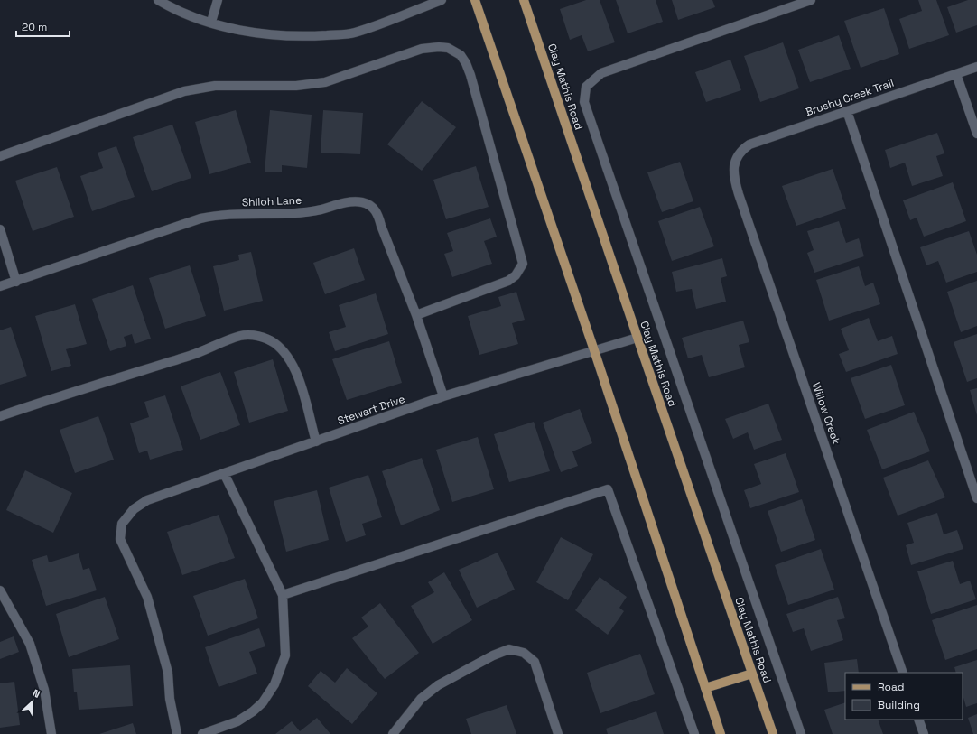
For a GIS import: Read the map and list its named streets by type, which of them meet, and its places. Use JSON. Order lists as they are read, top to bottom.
{
  "streets": {
    "main road": ["Clay Mathis Road"],
    "street": [
      "Brushy Creek Trail",
      "Shiloh Lane",
      "Stewart Drive",
      "Willow Creek"
    ]
  },
  "crossings": [
    ["Clay Mathis Road", "Stewart Drive"],
    ["Brushy Creek Trail", "Willow Creek"],
    ["Shiloh Lane", "Stewart Drive"]
  ],
  "legend": ["Road", "Building"],
  "scale_bar": "20 m",
  "north": "top right"
}
